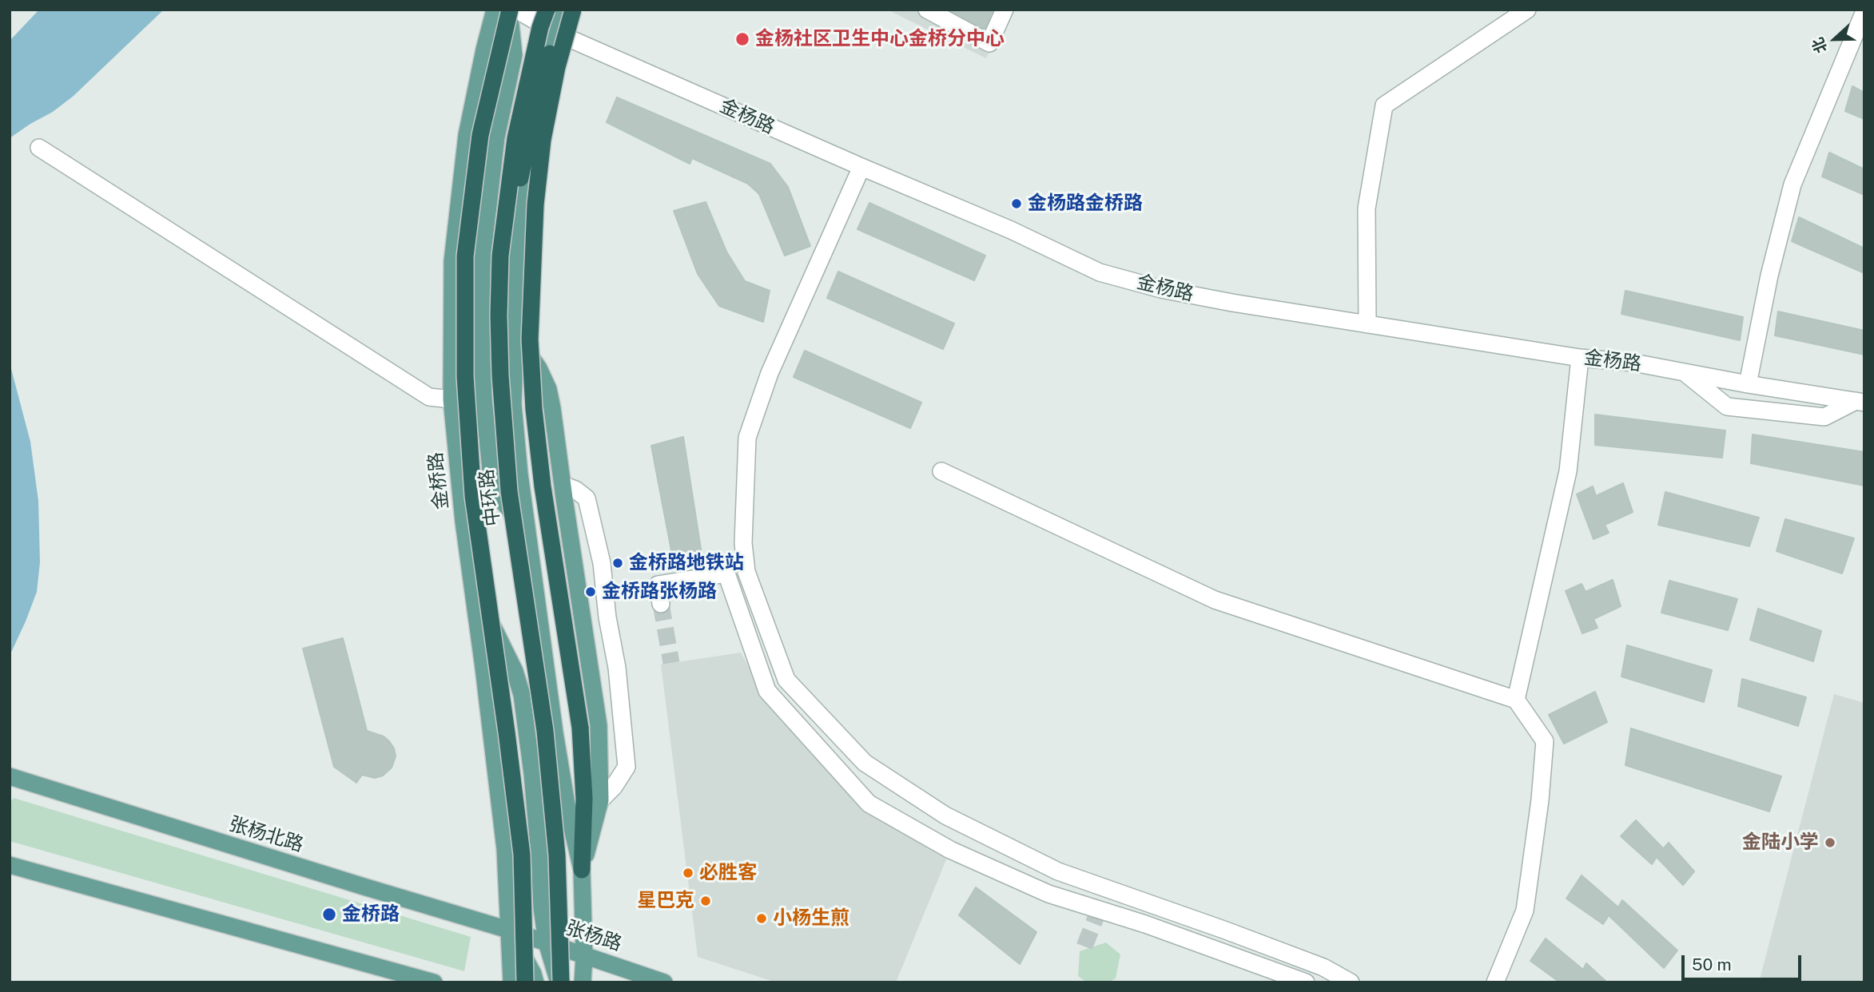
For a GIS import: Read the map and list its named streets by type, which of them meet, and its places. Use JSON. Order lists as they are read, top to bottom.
{
  "streets": {
    "highway": ["中环路"],
    "main road": ["金桥路", "张杨北路", "张杨路"],
    "street": ["金杨路"]
  },
  "crossings": [
    ["金桥路", "张杨北路"],
    ["金桥路", "张杨路"],
    ["张杨北路", "张杨路"]
  ],
  "places": [
    "金杨社区卫生中心金桥分中心",
    "金杨路金桥路",
    "金桥路地铁站",
    "金桥路张杨路",
    "金陆小学",
    "必胜客",
    "星巴克",
    "金桥路",
    "小杨生煎"
  ],
  "scale_bar": "50 m",
  "north": "left"
}
